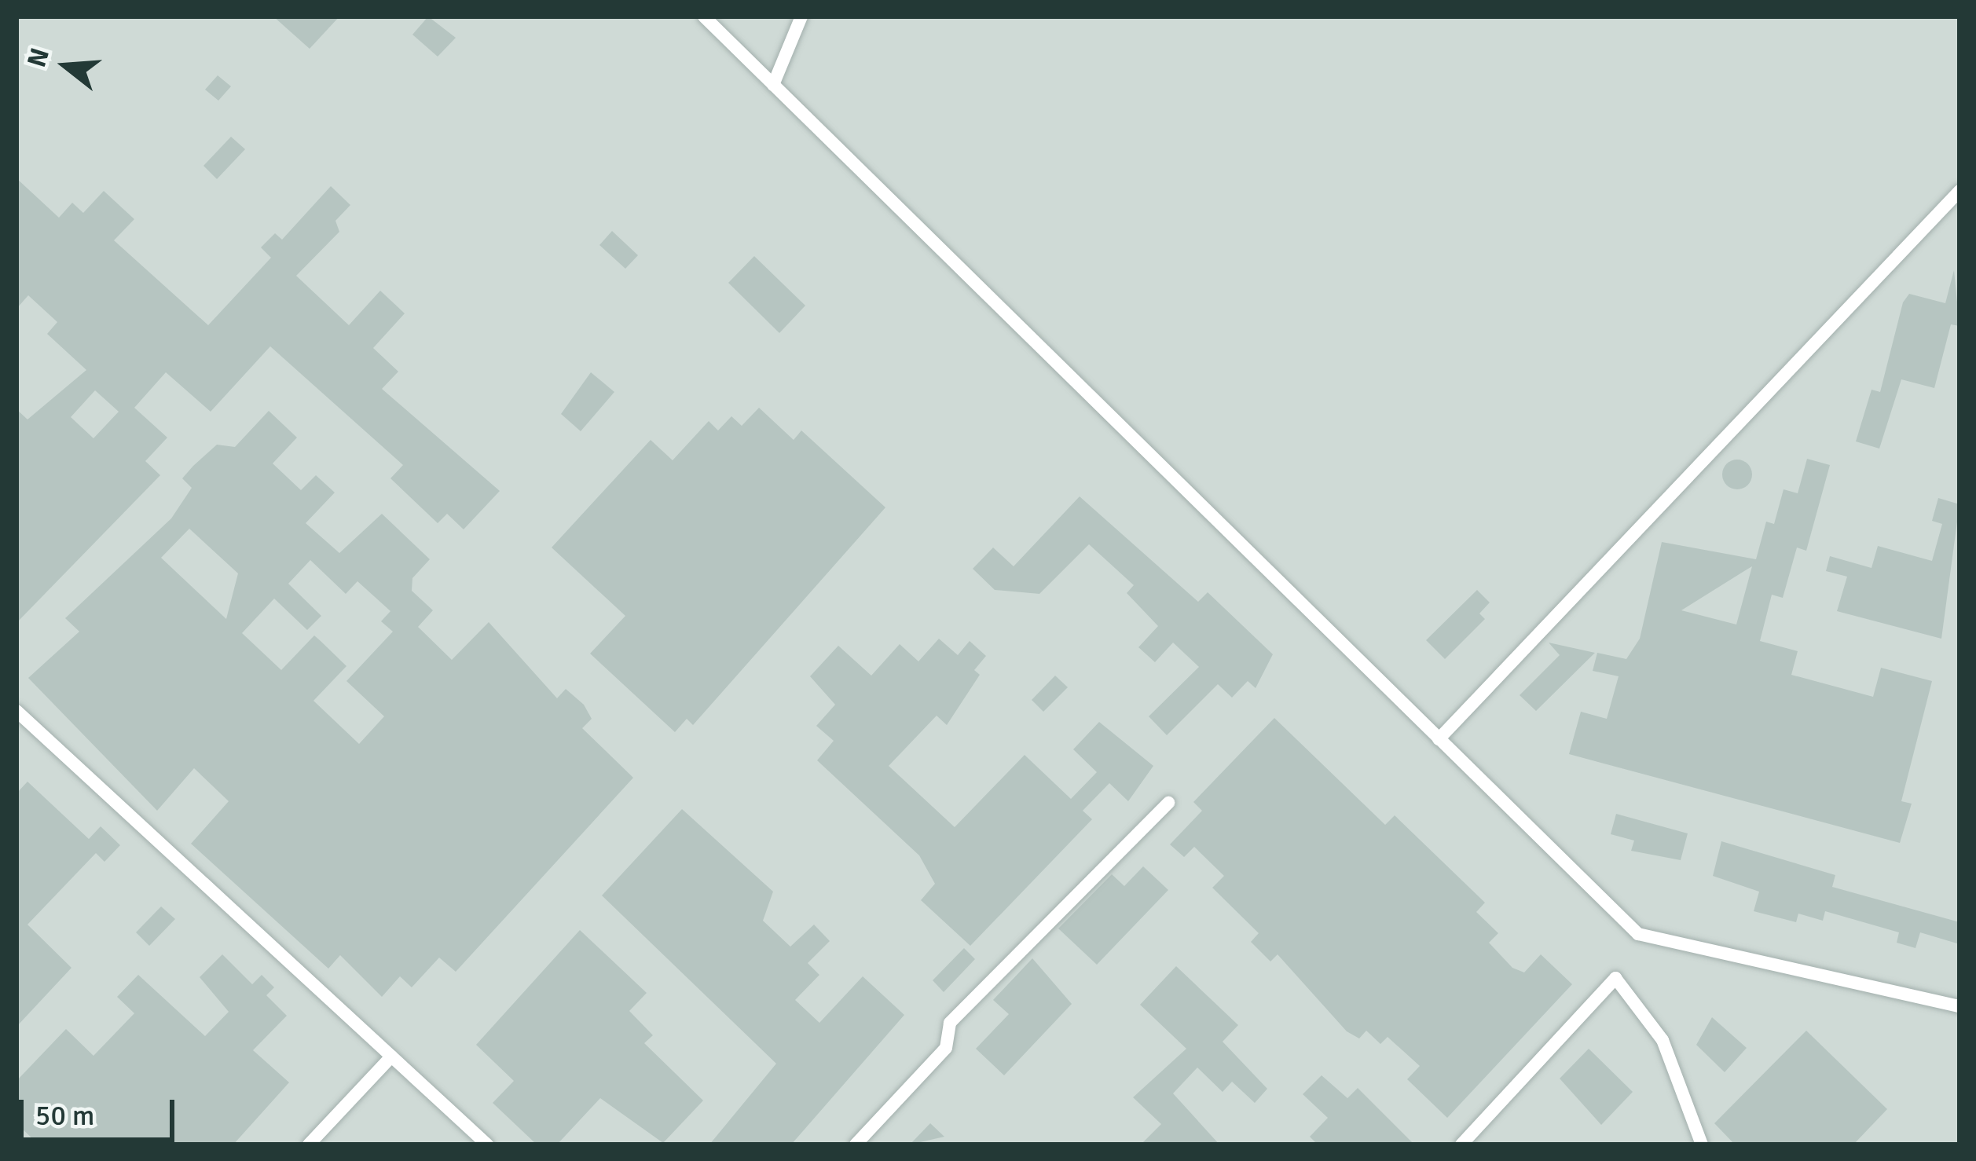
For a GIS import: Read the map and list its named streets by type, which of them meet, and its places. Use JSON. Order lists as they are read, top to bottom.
{
  "scale_bar": "50 m",
  "north": "left"
}
